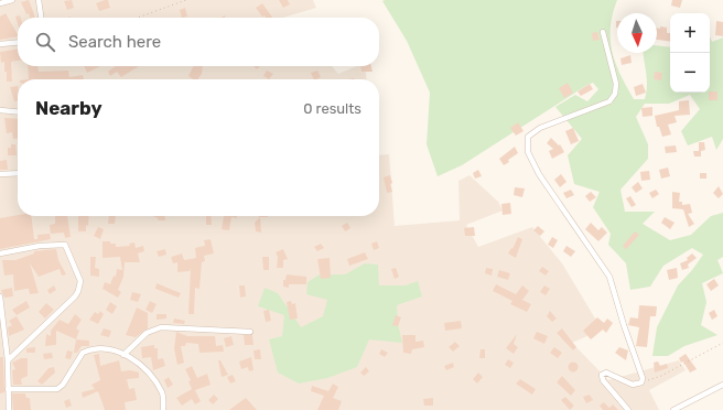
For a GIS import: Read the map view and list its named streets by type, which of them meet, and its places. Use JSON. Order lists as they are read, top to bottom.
{
  "north": "bottom",
  "page": {
    "map_buttons": ["+", "−"],
    "search": "Search here",
    "heading": ["Nearby", "0 results"]
  }
}
